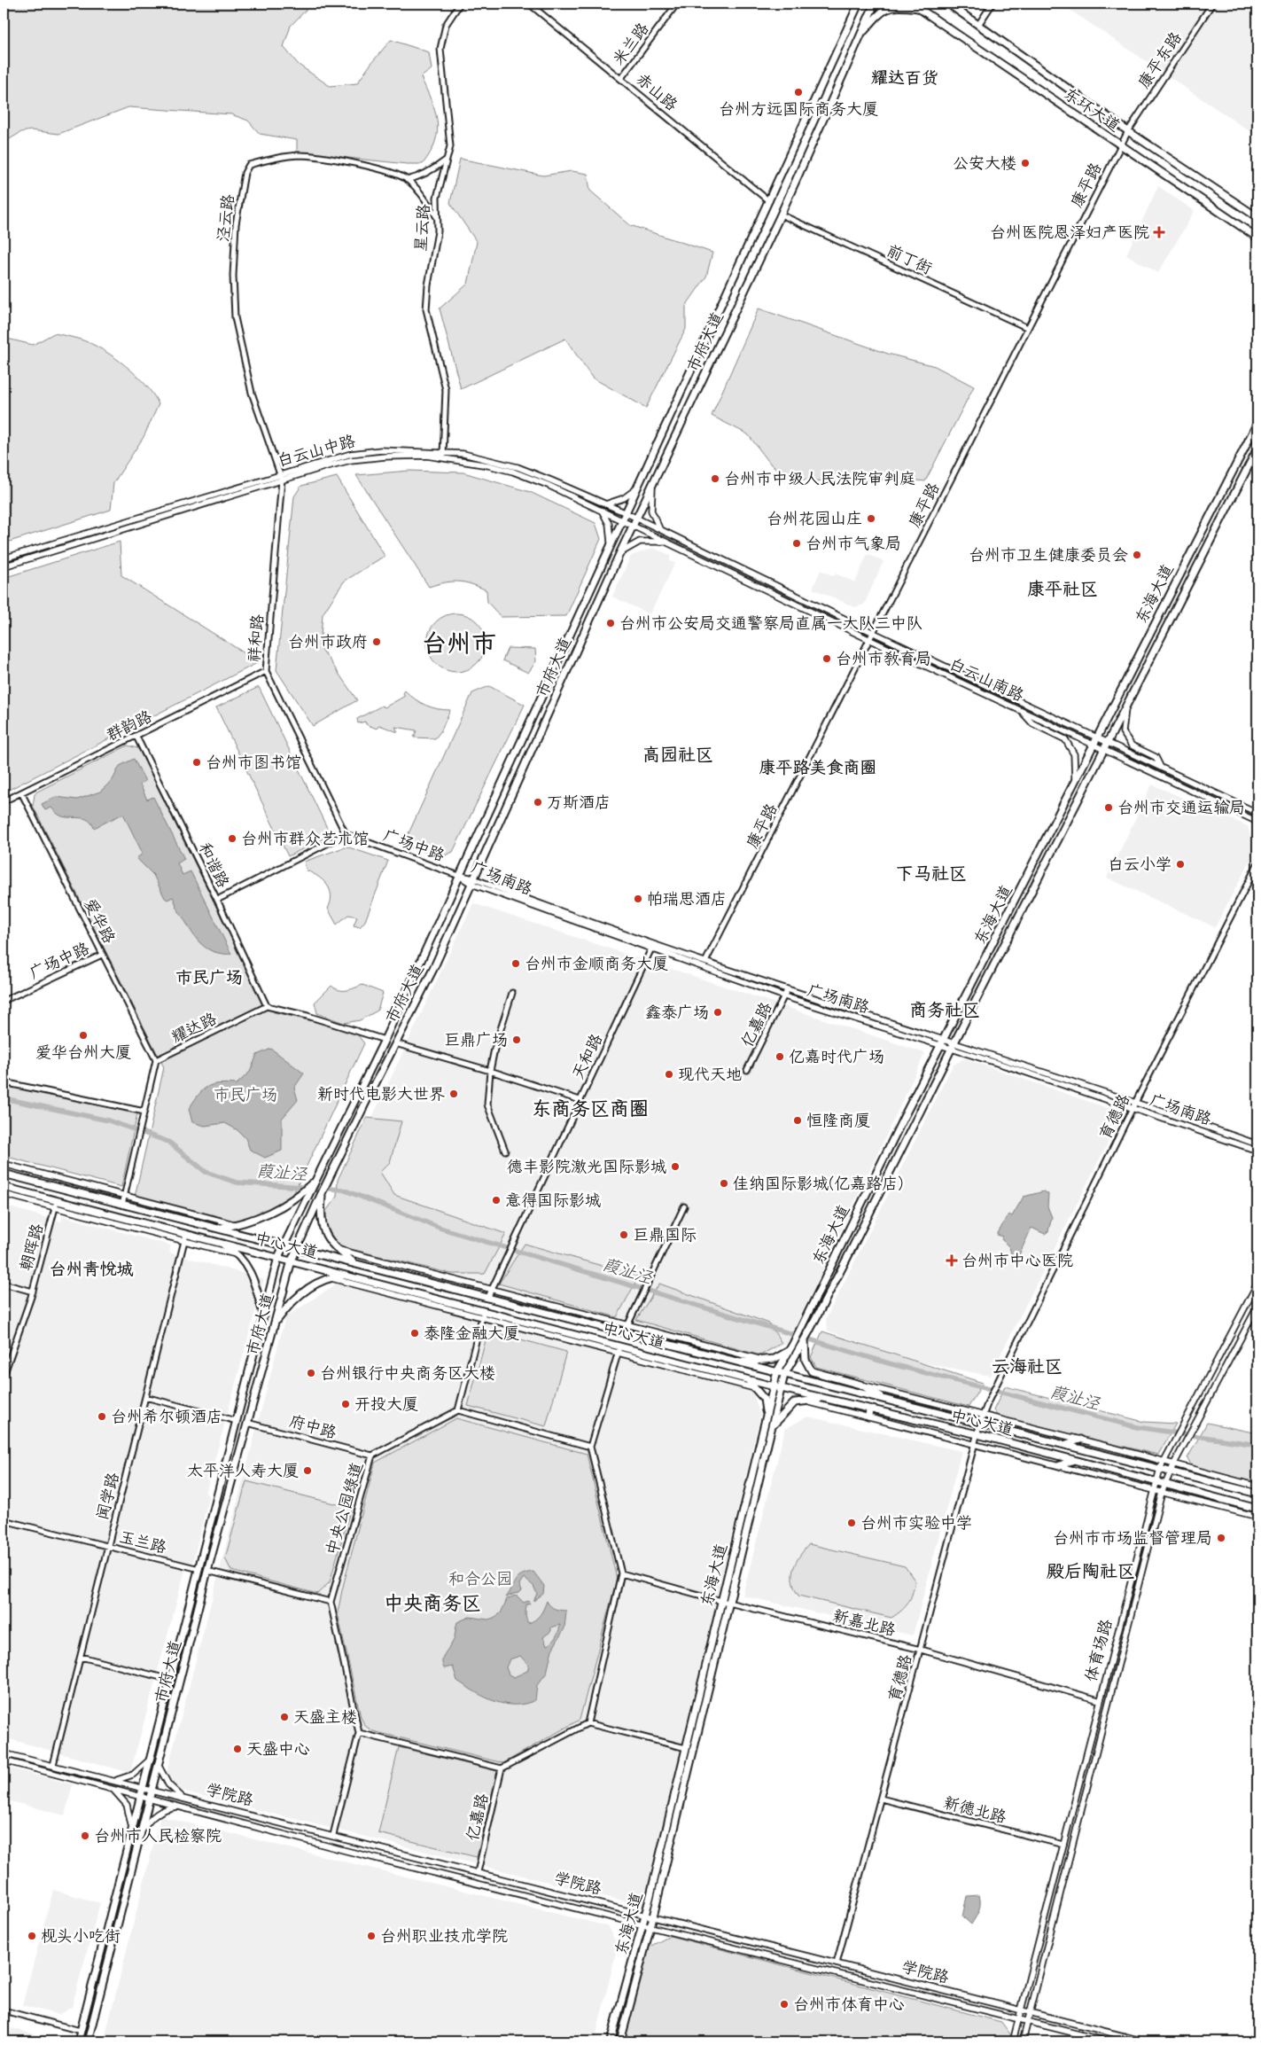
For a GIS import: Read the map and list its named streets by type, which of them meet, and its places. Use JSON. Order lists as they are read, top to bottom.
{
  "streets": {
    "main road": [
      "东环大道",
      "市府大道",
      "白云山中路",
      "东海大道",
      "白云山南路",
      "广场南路",
      "中心大道",
      "体育场路",
      "学院路"
    ],
    "street": [
      "米兰路",
      "康平东路",
      "赤山路",
      "康平路",
      "泾云路",
      "星云路",
      "前丁街",
      "祥和路",
      "群韵路",
      "广场中路",
      "和谐路",
      "爱华路",
      "亿嘉路",
      "耀达路",
      "天和路",
      "育德路",
      "朝晖路",
      "府中路",
      "闻学路",
      "中央公园绿道",
      "玉兰路",
      "新嘉北路",
      "新德北路"
    ]
  },
  "crossings": [
    ["米兰路", "赤山路"],
    ["康平东路", "东环大道"],
    ["康平东路", "康平路"],
    ["赤山路", "市府大道"],
    ["东环大道", "康平路"],
    ["康平路", "前丁街"],
    ["康平路", "白云山南路"],
    ["康平路", "广场南路"],
    ["泾云路", "星云路"],
    ["泾云路", "白云山中路"],
    ["泾云路", "祥和路"],
    ["星云路", "白云山中路"],
    ["前丁街", "市府大道"],
    ["市府大道", "白云山中路"],
    ["市府大道", "白云山南路"],
    ["市府大道", "广场中路"],
    ["市府大道", "广场南路"],
    ["市府大道", "中心大道"],
    ["市府大道", "府中路"],
    ["市府大道", "玉兰路"],
    ["市府大道", "学院路"],
    ["白云山中路", "祥和路"],
    ["白云山中路", "白云山南路"],
    ["东海大道", "白云山南路"],
    ["东海大道", "广场南路"],
    ["东海大道", "中心大道"],
    ["东海大道", "新嘉北路"],
    ["东海大道", "学院路"],
    ["祥和路", "群韵路"],
    ["祥和路", "广场中路"],
    ["群韵路", "和谐路"],
    ["群韵路", "爱华路"],
    ["广场中路", "广场南路"],
    ["广场中路", "爱华路"],
    ["和谐路", "耀达路"],
    ["广场南路", "亿嘉路"],
    ["广场南路", "天和路"],
    ["广场南路", "育德路"],
    ["爱华路", "耀达路"],
    ["亿嘉路", "学院路"],
    ["天和路", "中心大道"],
    ["育德路", "中心大道"],
    ["育德路", "新嘉北路"],
    ["育德路", "学院路"],
    ["育德路", "新德北路"],
    ["中心大道", "朝晖路"],
    ["中心大道", "闻学路"],
    ["中心大道", "体育场路"],
    ["府中路", "中央公园绿道"],
    ["闻学路", "玉兰路"],
    ["闻学路", "学院路"],
    ["新嘉北路", "体育场路"],
    ["体育场路", "学院路"],
    ["体育场路", "新德北路"]
  ],
  "districts": [
    "耀达百货",
    "康平社区",
    "台州市",
    "高园社区",
    "康平路美食商圈",
    "下马社区",
    "市民广场",
    "商务社区",
    "东商务区商圈",
    "台州青悦城",
    "云海社区",
    "殿后陶社区",
    "中央商务区"
  ],
  "water": ["葭沚泾"],
  "parks": ["市民广场", "和合公园"],
  "places": {
    "other": [
      "台州方远国际商务大厦",
      "公安大楼",
      "台州市中级人民法院审判庭",
      "台州花园山庄",
      "台州市气象局",
      "台州市卫生健康委员会",
      "台州市公安局交通警察局直属一大队三中队",
      "台州市政府",
      "台州市教育局",
      "台州市图书馆",
      "万斯酒店",
      "台州市交通运输局",
      "台州市群众艺术馆",
      "白云小学",
      "帕瑞思酒店",
      "台州市金顺商务大厦",
      "鑫泰广场",
      "爱华台州大厦",
      "巨鼎广场",
      "亿嘉时代广场",
      "现代天地",
      "新时代电影大世界",
      "恒隆商厦",
      "德丰影院激光国际影城",
      "佳纳国际影城(亿嘉路店)",
      "意得国际影城",
      "巨鼎国际",
      "泰隆金融大厦",
      "台州银行中央商务区大楼",
      "开投大厦",
      "台州希尔顿酒店",
      "太平洋人寿大厦",
      "台州市实验中学",
      "台州市市场监督管理局",
      "天盛主楼",
      "天盛中心",
      "台州市人民检察院",
      "枧头小吃街",
      "台州职业技术学院",
      "台州市体育中心"
    ],
    "health": ["台州医院恩泽妇产医院", "台州市中心医院"]
  }
}
